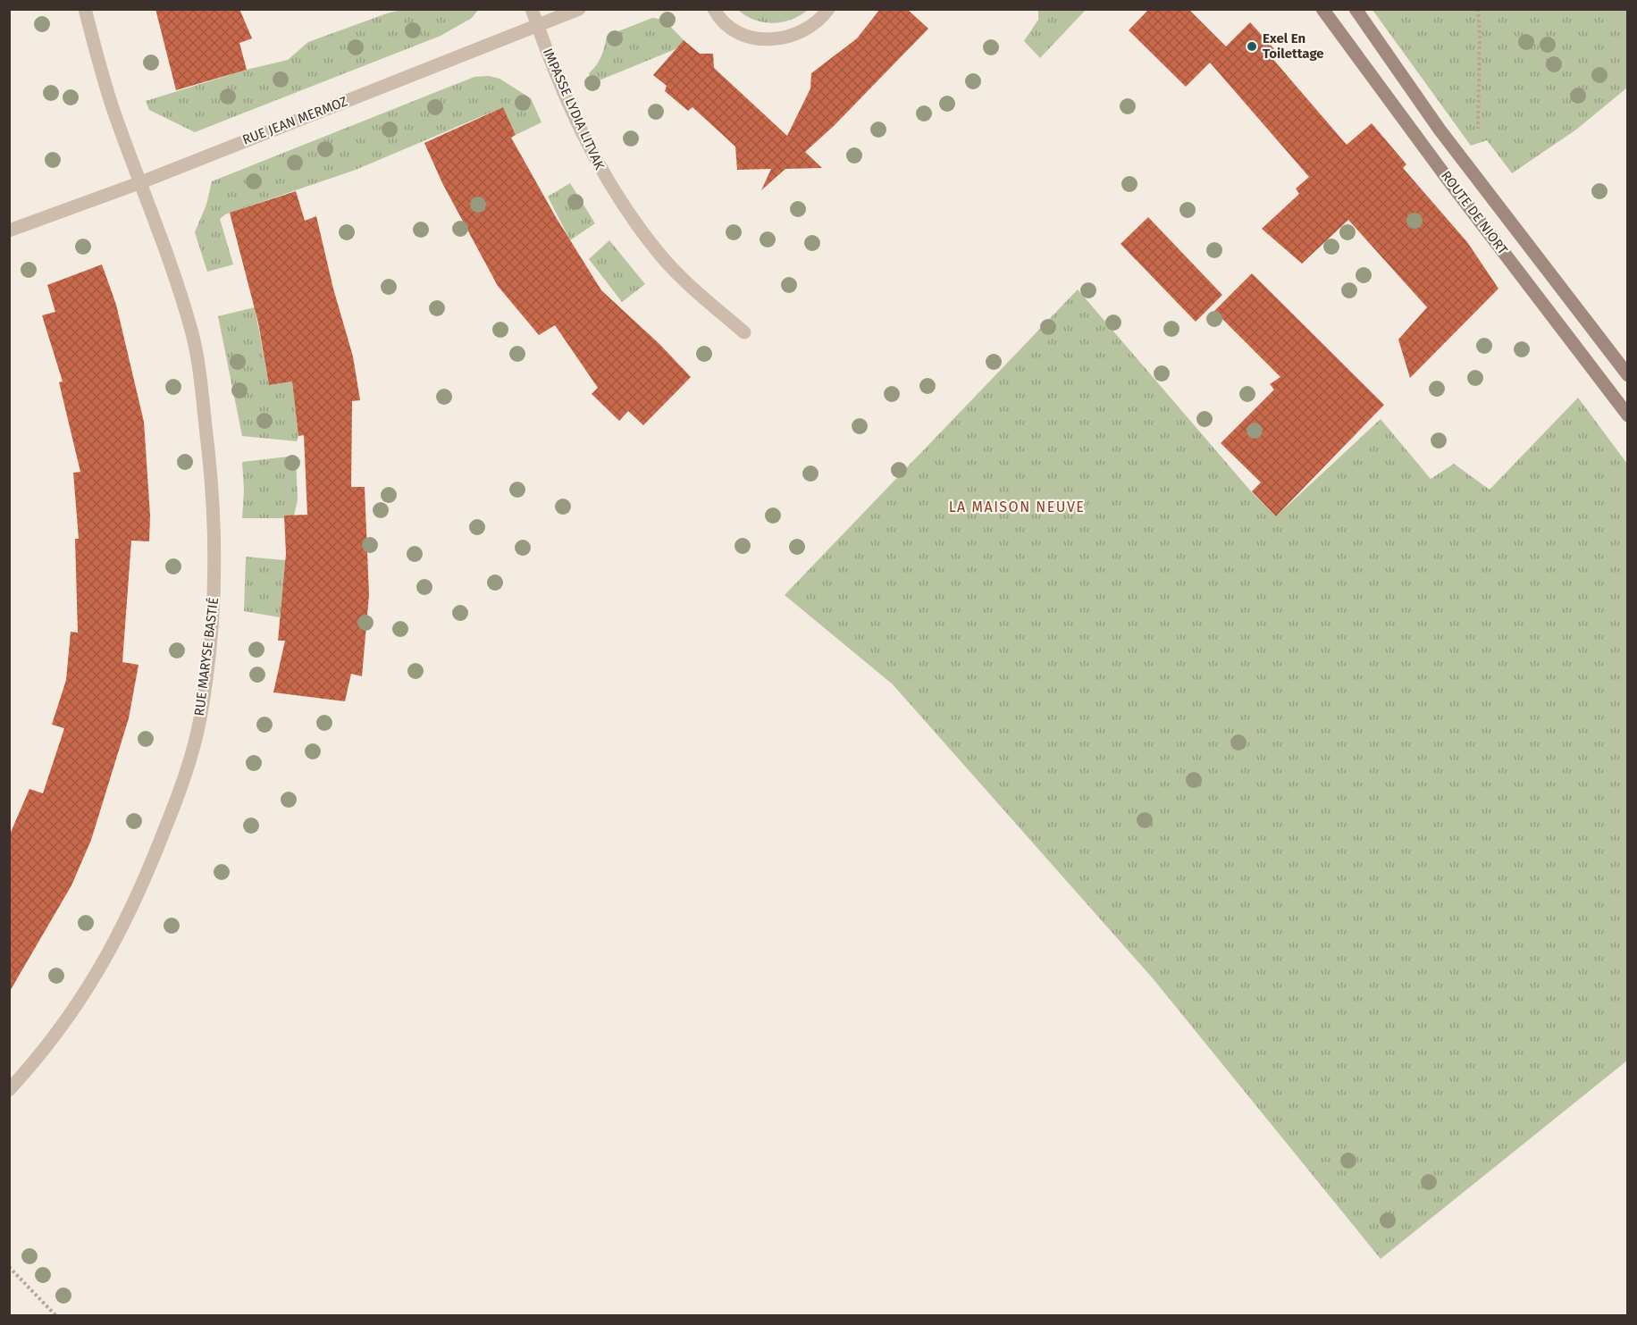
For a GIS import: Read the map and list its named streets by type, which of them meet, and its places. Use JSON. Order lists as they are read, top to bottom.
{
  "streets": {
    "main road": ["ROUTE DE NIORT"],
    "street": ["IMPASSE LYDIA LITVAK", "RUE JEAN MERMOZ", "RUE MARYSE BASTIÉ"]
  },
  "crossings": [
    ["IMPASSE LYDIA LITVAK", "RUE JEAN MERMOZ"],
    ["RUE JEAN MERMOZ", "RUE MARYSE BASTIÉ"]
  ],
  "districts": ["LA MAISON NEUVE"],
  "places": ["Exel En Toilettage"]
}
